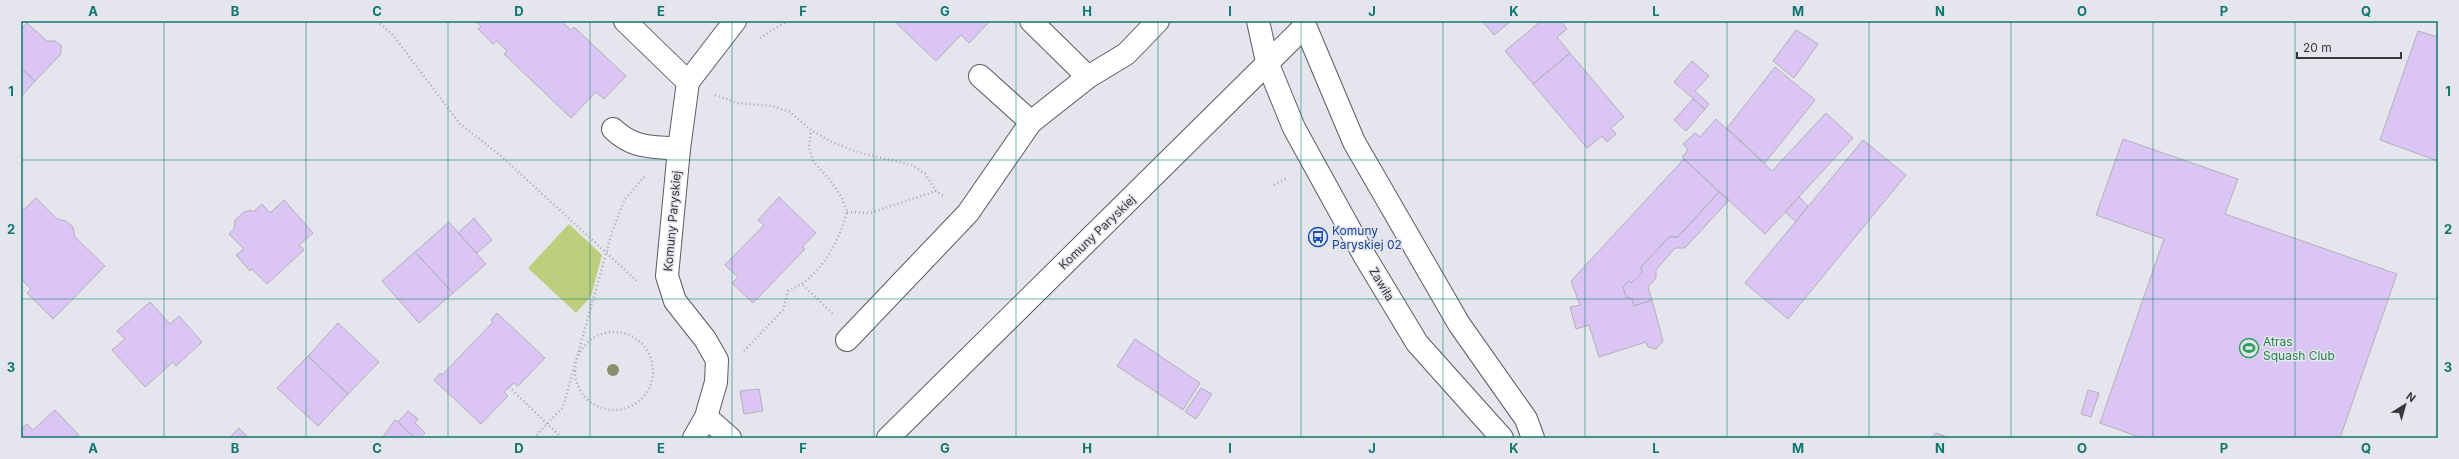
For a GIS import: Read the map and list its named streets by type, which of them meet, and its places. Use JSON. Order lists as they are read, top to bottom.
{
  "streets": {
    "street": ["Komuny Paryskiej", "Zawiła"]
  },
  "crossings": [
    ["Komuny Paryskiej", "Zawiła"]
  ],
  "places": {
    "bus stop": ["Komuny Paryskiej 02"],
    "sports": ["Atras Squash Club"]
  },
  "scale_bar": "20 m",
  "north": "top right",
  "grid": {
    "columns": [
      "A",
      "B",
      "C",
      "D",
      "E",
      "F",
      "G",
      "H",
      "I",
      "J",
      "K",
      "L",
      "M",
      "N",
      "O",
      "P",
      "Q"
    ],
    "rows": ["1", "2", "3"]
  }
}
